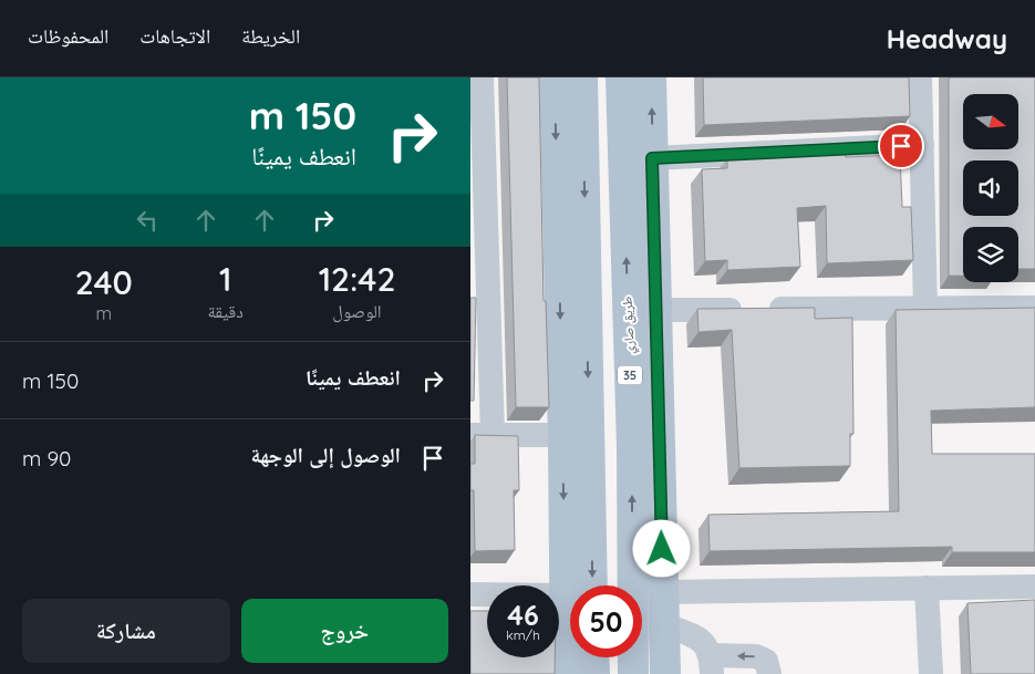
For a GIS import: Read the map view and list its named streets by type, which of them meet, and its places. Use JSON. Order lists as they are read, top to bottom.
{
  "streets": {
    "main road": ["طريق صاري", "35"]
  },
  "north": "right",
  "page": {
    "header": "Headway",
    "nav": ["الخريطة", "الاتجاهات", "المحفوظات"],
    "turn": ["150 m", "انعطف يمينًا"],
    "eta": [
      "12:42",
      "الوصول",
      "1",
      "دقيقة",
      "240",
      "m"
    ],
    "list": [
      {
        "name": "انعطف يمينًا",
        "value": "150 m"
      },
      {
        "name": "الوصول إلى الوجهة",
        "value": "90 m"
      }
    ],
    "speed": "46 km/h",
    "limit": "50",
    "buttons": ["خروج", "مشاركة"]
  }
}
